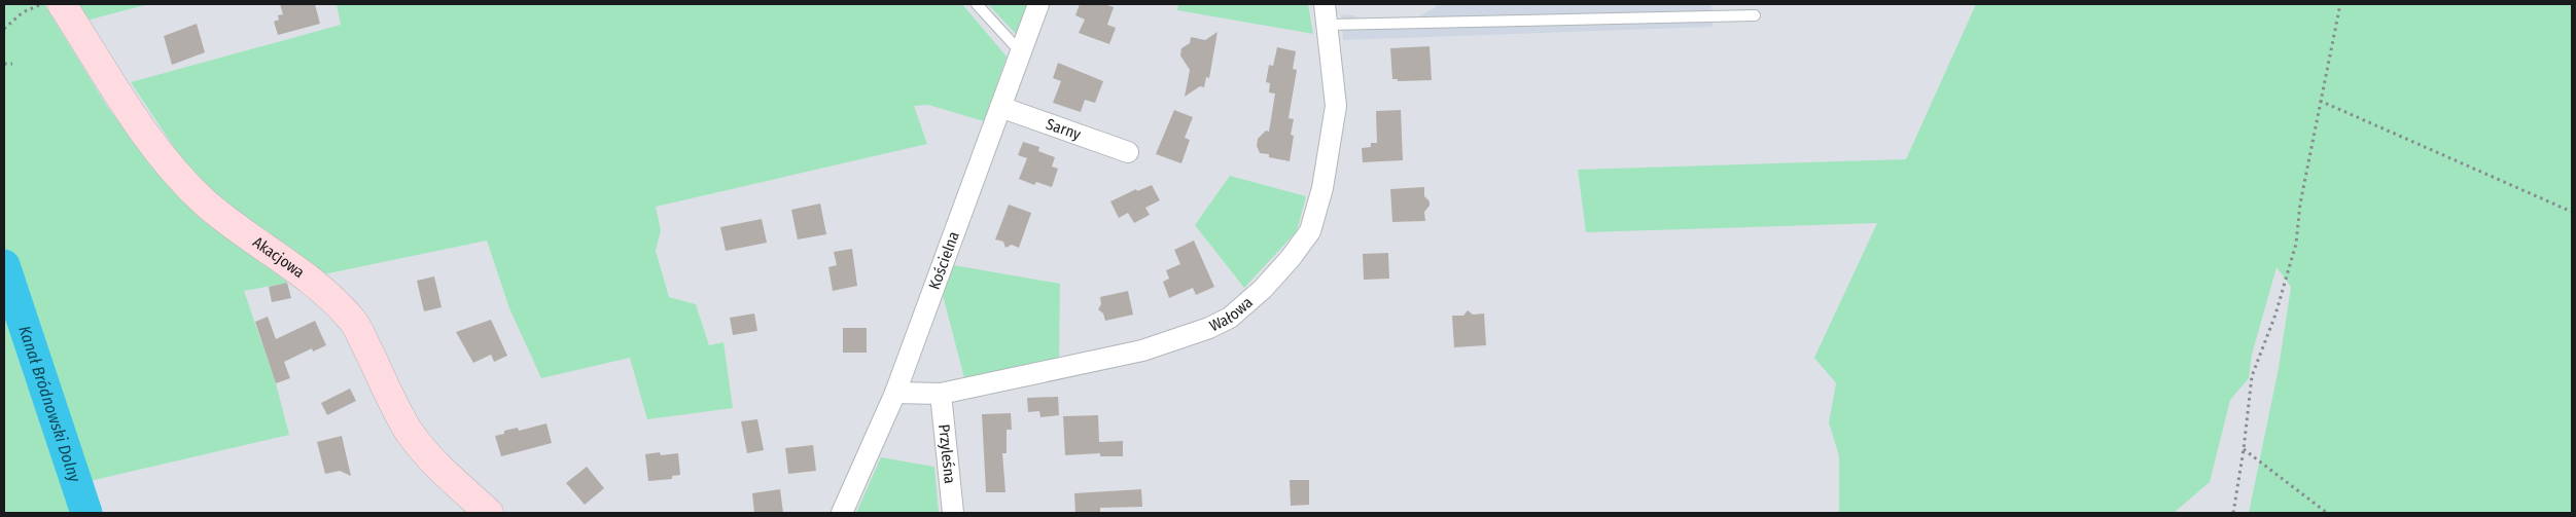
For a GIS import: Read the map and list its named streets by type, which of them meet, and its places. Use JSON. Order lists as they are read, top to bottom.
{
  "streets": {
    "street": [
      "Sarny",
      "Akacjowa",
      "Kościelna",
      "Wałowa",
      "Przyleśna"
    ]
  },
  "crossings": [
    ["Sarny", "Kościelna"],
    ["Kościelna", "Wałowa"],
    ["Wałowa", "Przyleśna"]
  ],
  "water": ["Kanał Bródnowski Dolny"]
}
